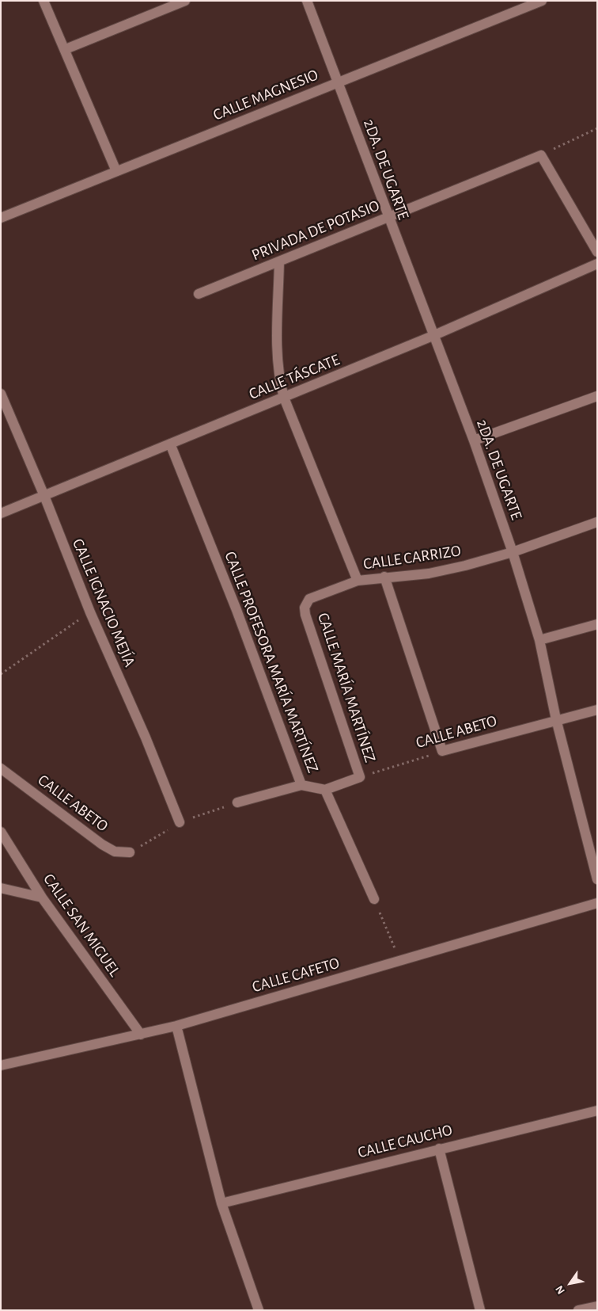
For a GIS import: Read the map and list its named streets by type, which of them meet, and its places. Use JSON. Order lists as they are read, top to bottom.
{
  "streets": {
    "street": [
      "CALLE MAGNESIO",
      "2DA. DE UGARTE",
      "PRIVADA DE POTASIO",
      "CALLE TÁSCATE",
      "CALLE CARRIZO",
      "CALLE IGNACIO MEJÍA",
      "CALLE PROFESORA MARÍA MARTÍNEZ",
      "CALLE MARÍA MARTÍNEZ",
      "CALLE ABETO",
      "CALLE SAN MIGUEL",
      "CALLE CAFETO",
      "CALLE CAUCHO"
    ]
  },
  "crossings": [
    ["CALLE MAGNESIO", "2DA. DE UGARTE"],
    ["2DA. DE UGARTE", "PRIVADA DE POTASIO"],
    ["2DA. DE UGARTE", "CALLE TÁSCATE"],
    ["2DA. DE UGARTE", "CALLE CARRIZO"],
    ["2DA. DE UGARTE", "CALLE ABETO"],
    ["CALLE TÁSCATE", "CALLE IGNACIO MEJÍA"],
    ["CALLE TÁSCATE", "CALLE PROFESORA MARÍA MARTÍNEZ"],
    ["CALLE CARRIZO", "CALLE MARÍA MARTÍNEZ"],
    ["CALLE MARÍA MARTÍNEZ", "CALLE ABETO"],
    ["CALLE SAN MIGUEL", "CALLE CAFETO"]
  ],
  "north": "bottom left"
}
